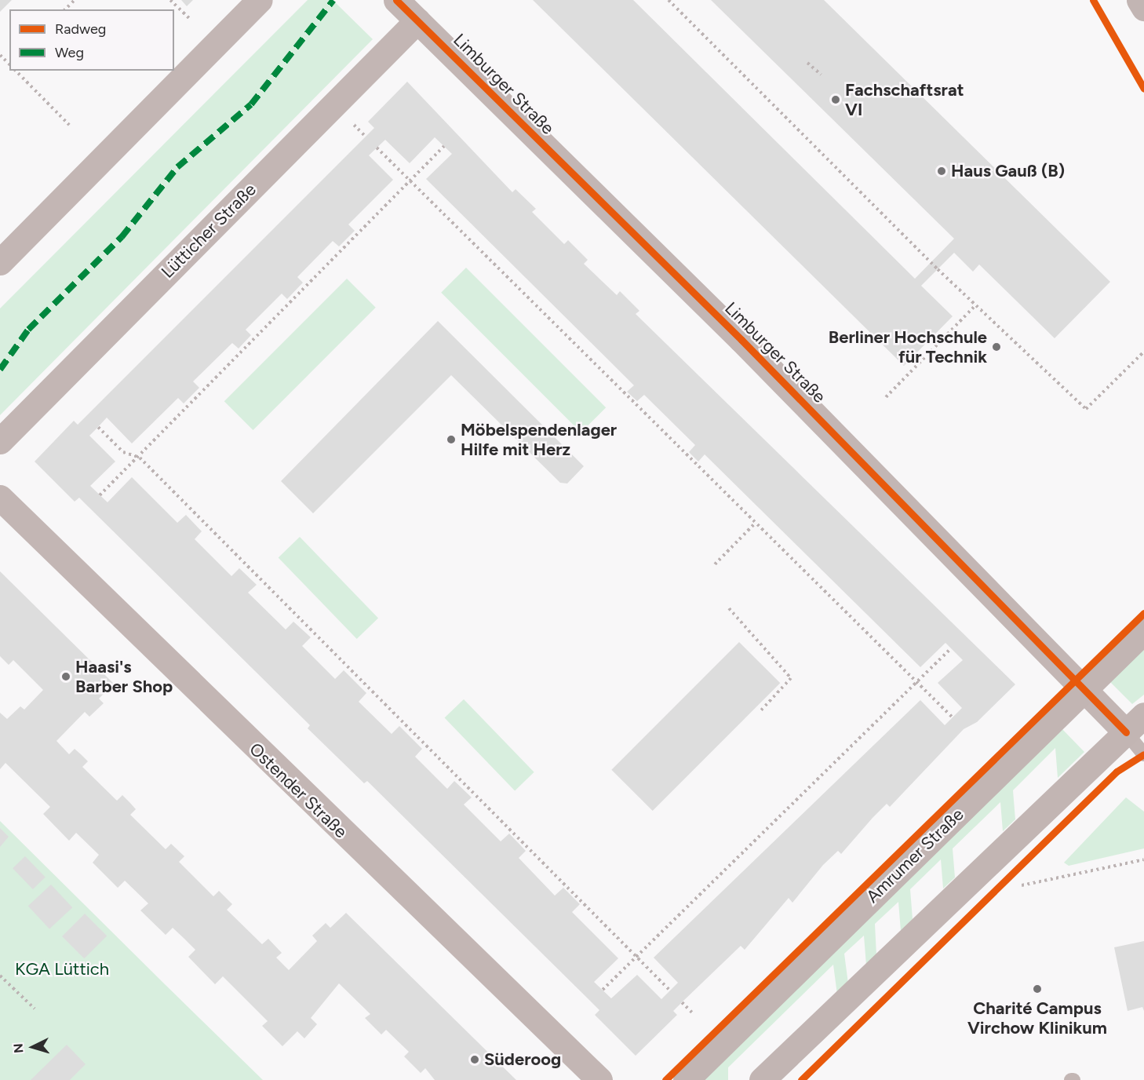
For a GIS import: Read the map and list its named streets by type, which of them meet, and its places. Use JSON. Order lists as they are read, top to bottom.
{
  "streets": {
    "main road": ["Amrumer Straße"],
    "street": ["Limburger Straße", "Lütticher Straße", "Ostender Straße"]
  },
  "crossings": [
    ["Limburger Straße", "Lütticher Straße"],
    ["Limburger Straße", "Amrumer Straße"]
  ],
  "parks": ["KGA Lüttich"],
  "places": [
    "Fachschaftsrat VI",
    "Haus Gauß (B)",
    "Berliner Hochschule für Technik",
    "Möbelspendenlager Hilfe mit Herz",
    "Haasi's Barber Shop",
    "Charité Campus Virchow Klinikum",
    "Süderoog"
  ],
  "legend": ["Radweg", "Weg"],
  "north": "left"
}
